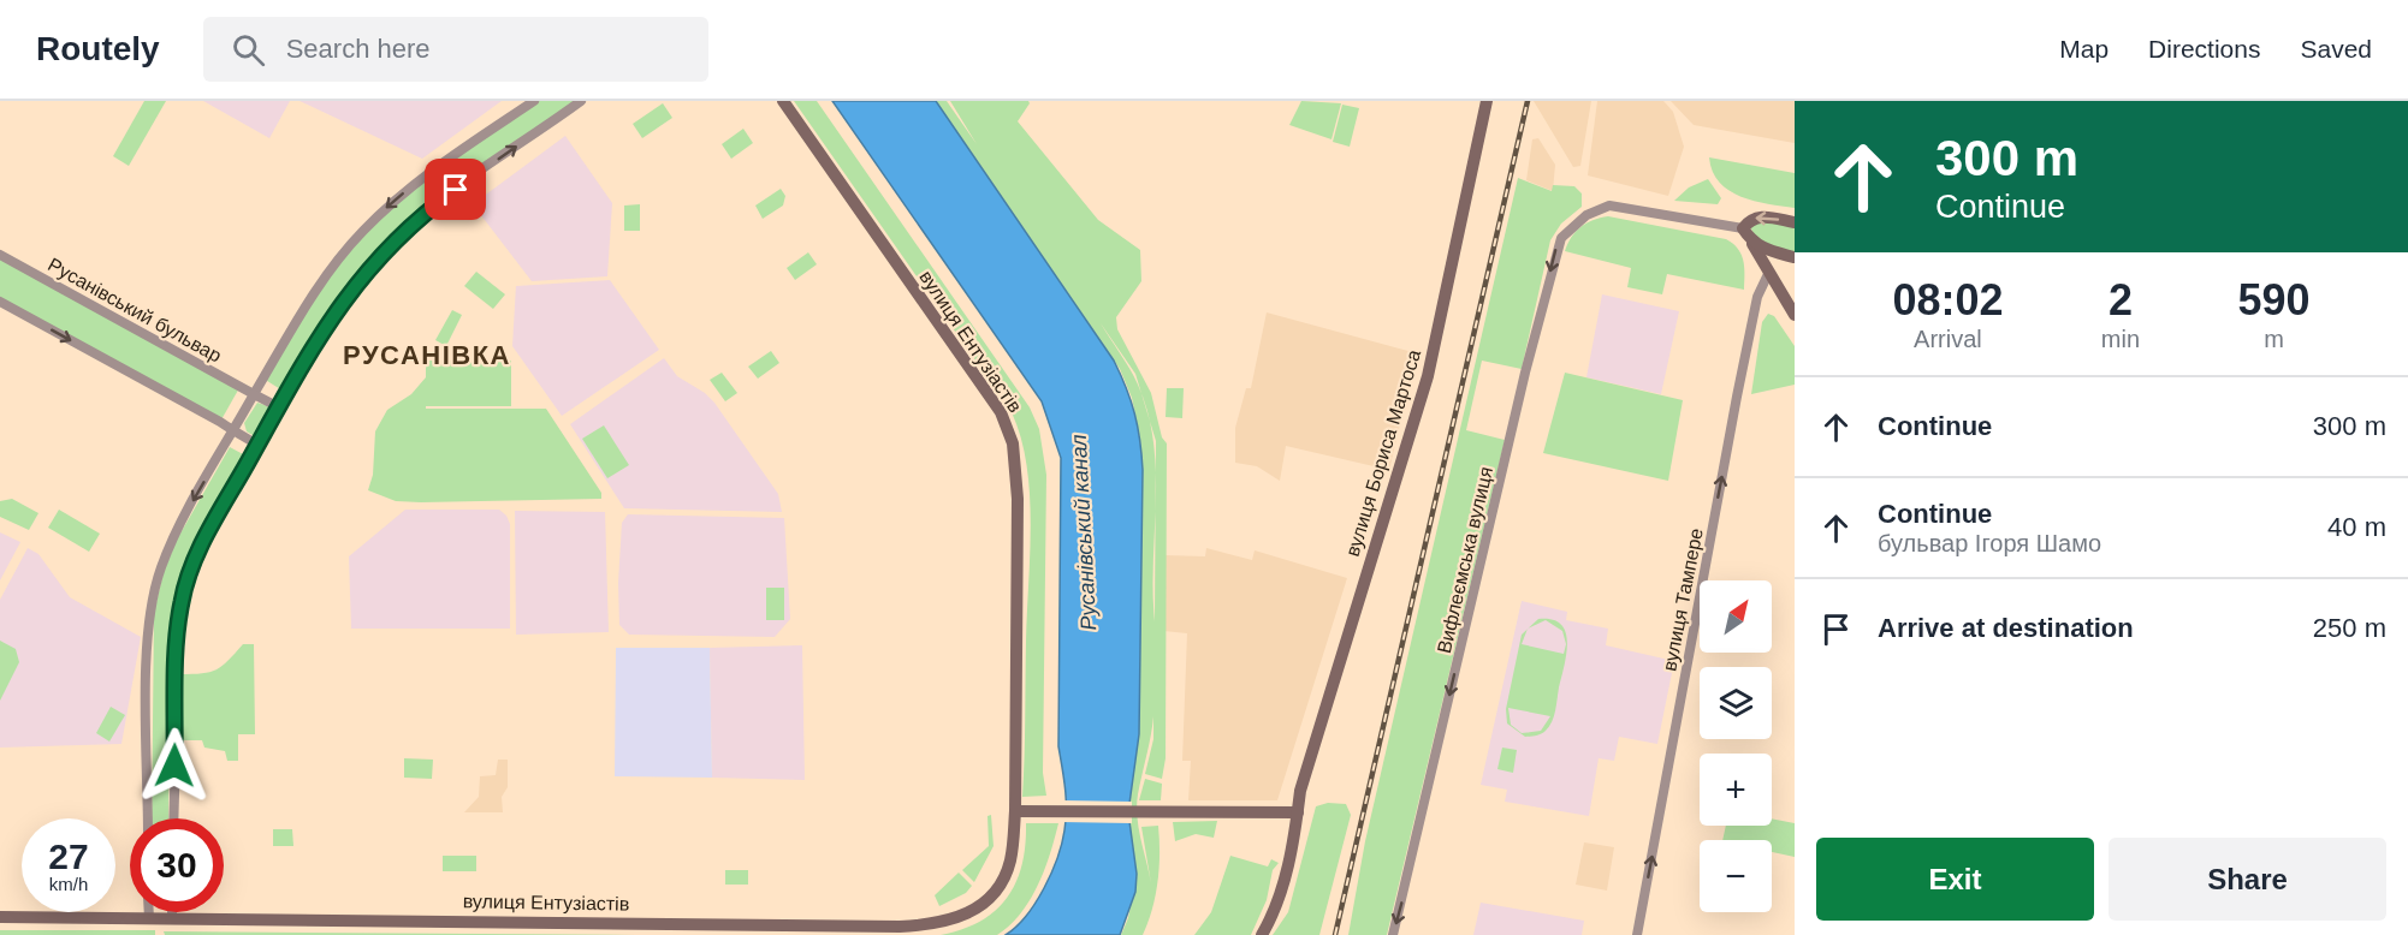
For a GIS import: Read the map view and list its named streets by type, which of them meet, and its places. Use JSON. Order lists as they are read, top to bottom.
{
  "streets": {
    "street": [
      "Русанівський бульвар",
      "вулиця Ентузіастів",
      "вулиця Бориса Мартоса",
      "Вифлеємська вулиця",
      "вулиця Тампере"
    ]
  },
  "one_way": ["Вифлеємська вулиця", "вулиця Тампере"],
  "districts": ["РУСАНІВКА"],
  "water": ["Русанівський канал"],
  "north": "top right",
  "page": {
    "header": "Routely",
    "search": "Search here",
    "nav": ["Map", "Directions", "Saved"],
    "turn": ["300 m", "Continue"],
    "eta": [
      "08:02",
      "Arrival",
      "2",
      "min",
      "590",
      "m"
    ],
    "list": [
      {
        "name": "Continue",
        "value": "300 m"
      },
      {
        "name": "Continue",
        "note": "бульвар Ігоря Шамо",
        "value": "40 m"
      },
      {
        "name": "Arrive at destination",
        "value": "250 m"
      }
    ],
    "map_buttons": ["+", "−"],
    "speed": "27 km/h",
    "limit": "30",
    "buttons": ["Exit", "Share"]
  }
}
